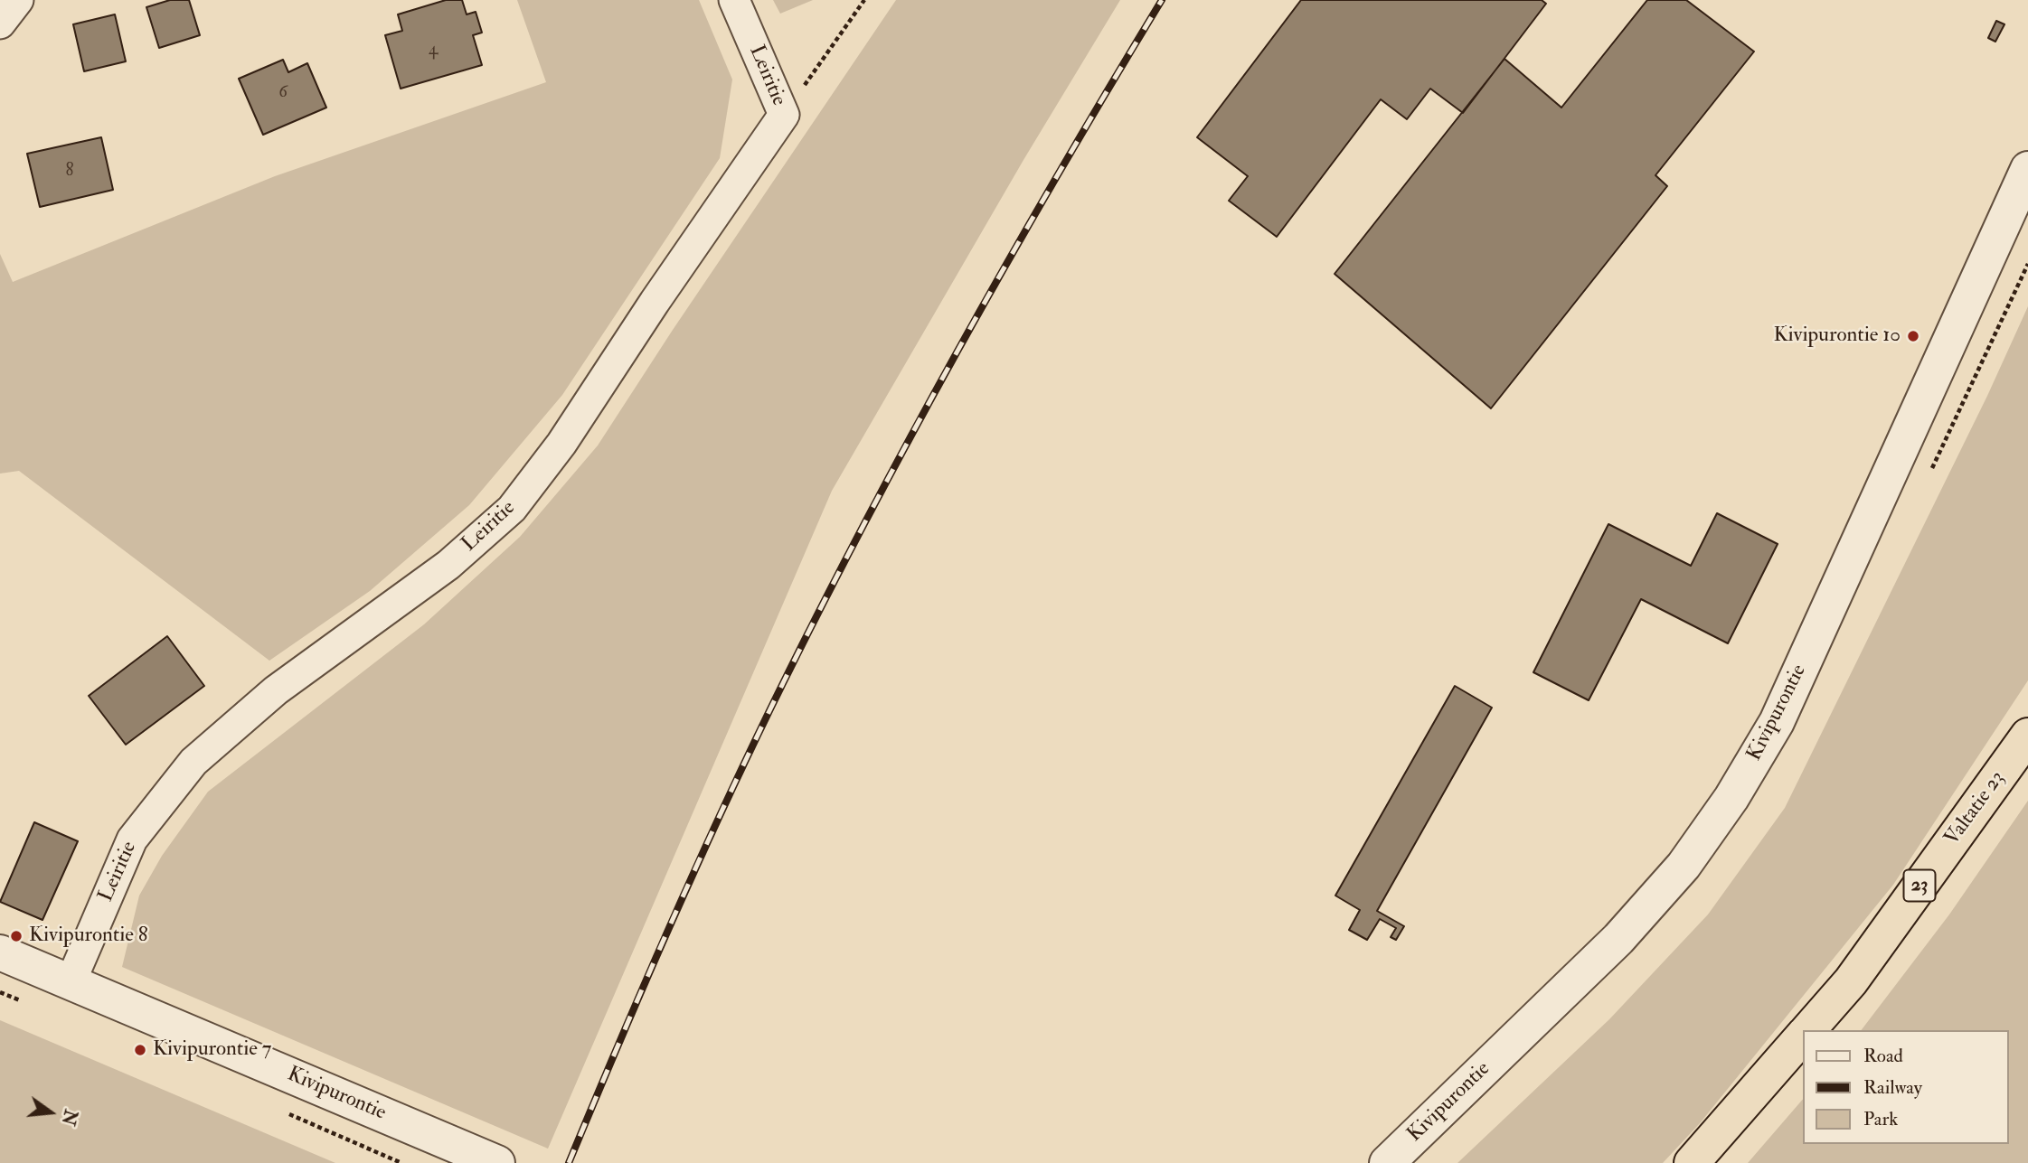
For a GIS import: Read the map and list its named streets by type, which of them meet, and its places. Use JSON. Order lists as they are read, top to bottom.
{
  "streets": {
    "highway": ["Valtatie 23", "23"],
    "street": ["Leiritie", "Kivipurontie"]
  },
  "crossings": [
    ["Leiritie", "Kivipurontie"]
  ],
  "places": ["Kivipurontie 10", "Kivipurontie 8", "Kivipurontie 7"],
  "house_numbers": ["4", "6", "8"],
  "legend": ["Road", "Railway", "Park"],
  "north": "right"
}
